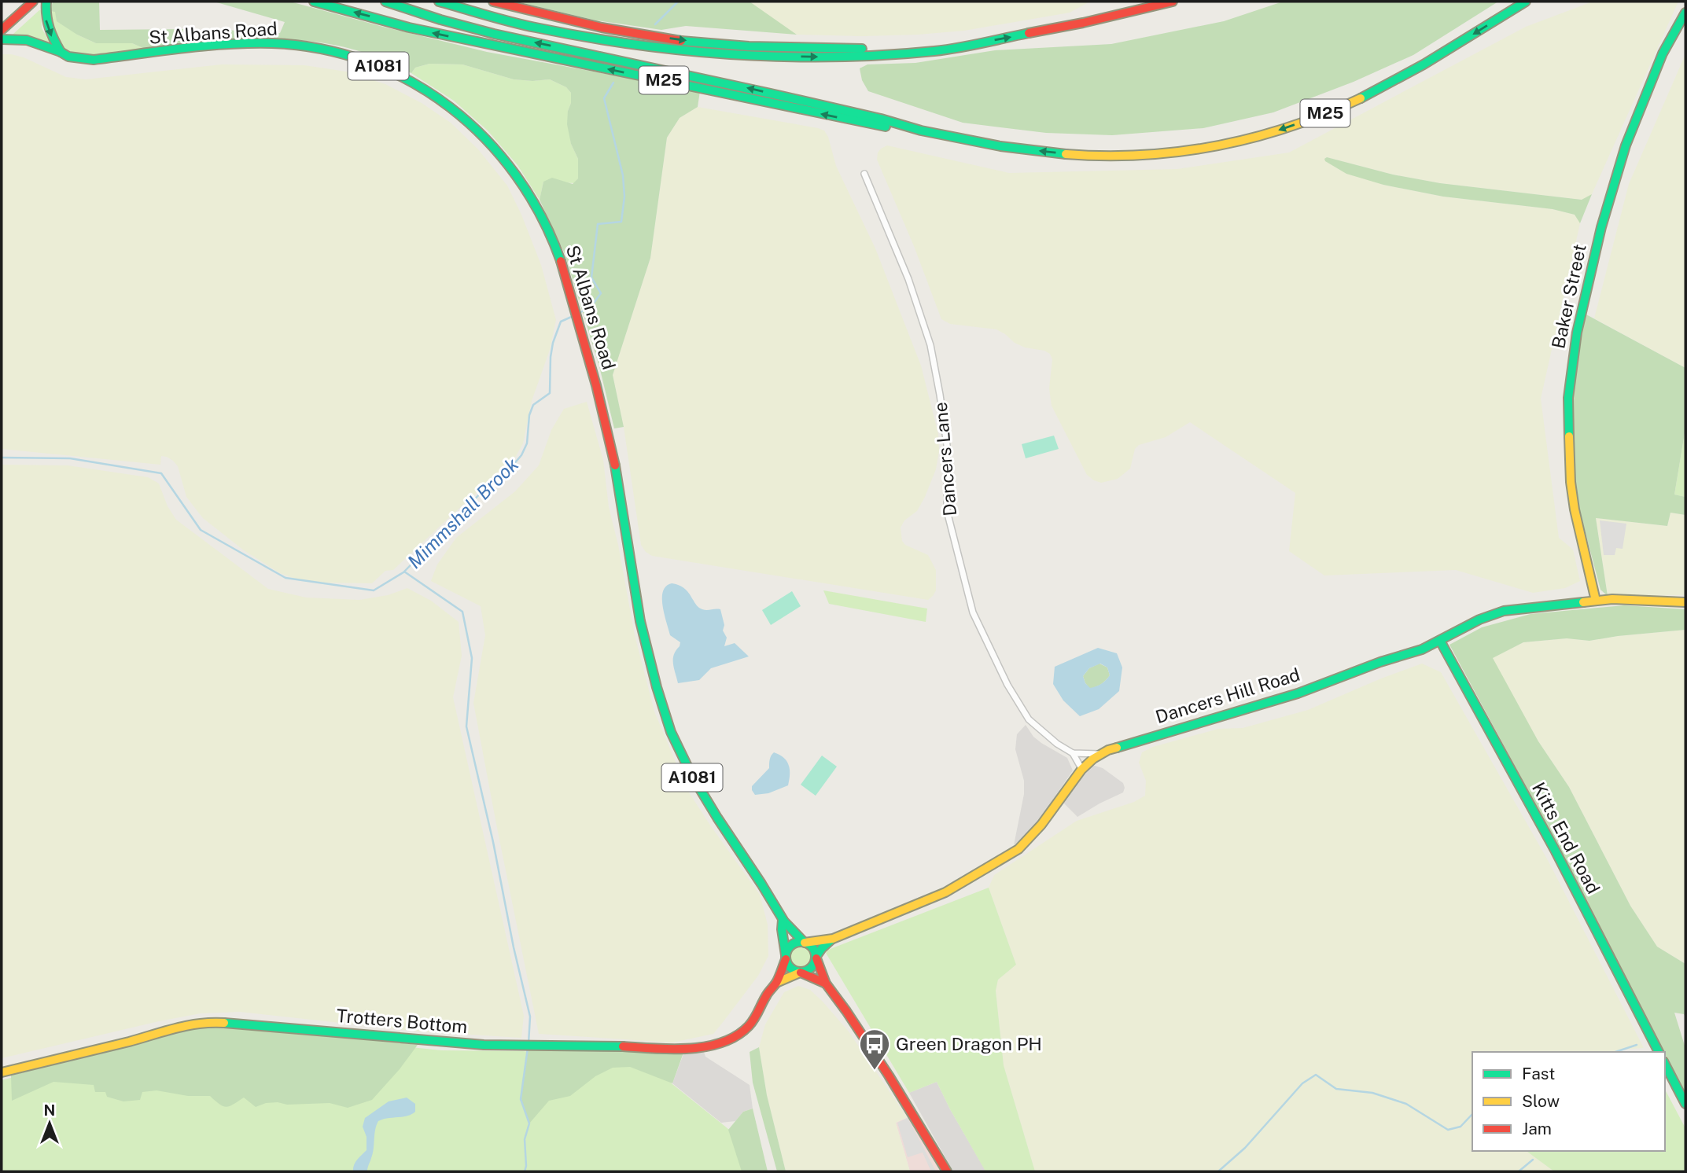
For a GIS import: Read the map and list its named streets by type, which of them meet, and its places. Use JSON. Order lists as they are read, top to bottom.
{
  "streets": {
    "main road": [
      "St Albans Road",
      "A1081",
      "M25",
      "Baker Street",
      "Dancers Hill Road",
      "Kitts End Road",
      "Trotters Bottom"
    ],
    "street": ["Dancers Lane"]
  },
  "crossings": [
    ["St Albans Road", "Dancers Hill Road"],
    ["St Albans Road", "Trotters Bottom"],
    ["Baker Street", "Dancers Hill Road"],
    ["Dancers Lane", "Dancers Hill Road"],
    ["Dancers Hill Road", "Kitts End Road"],
    ["Dancers Hill Road", "Trotters Bottom"]
  ],
  "water": ["Mimmshall Brook"],
  "places": {
    "bus stop": ["Green Dragon PH"]
  },
  "legend": ["Fast", "Slow", "Jam"],
  "north": "top"
}
